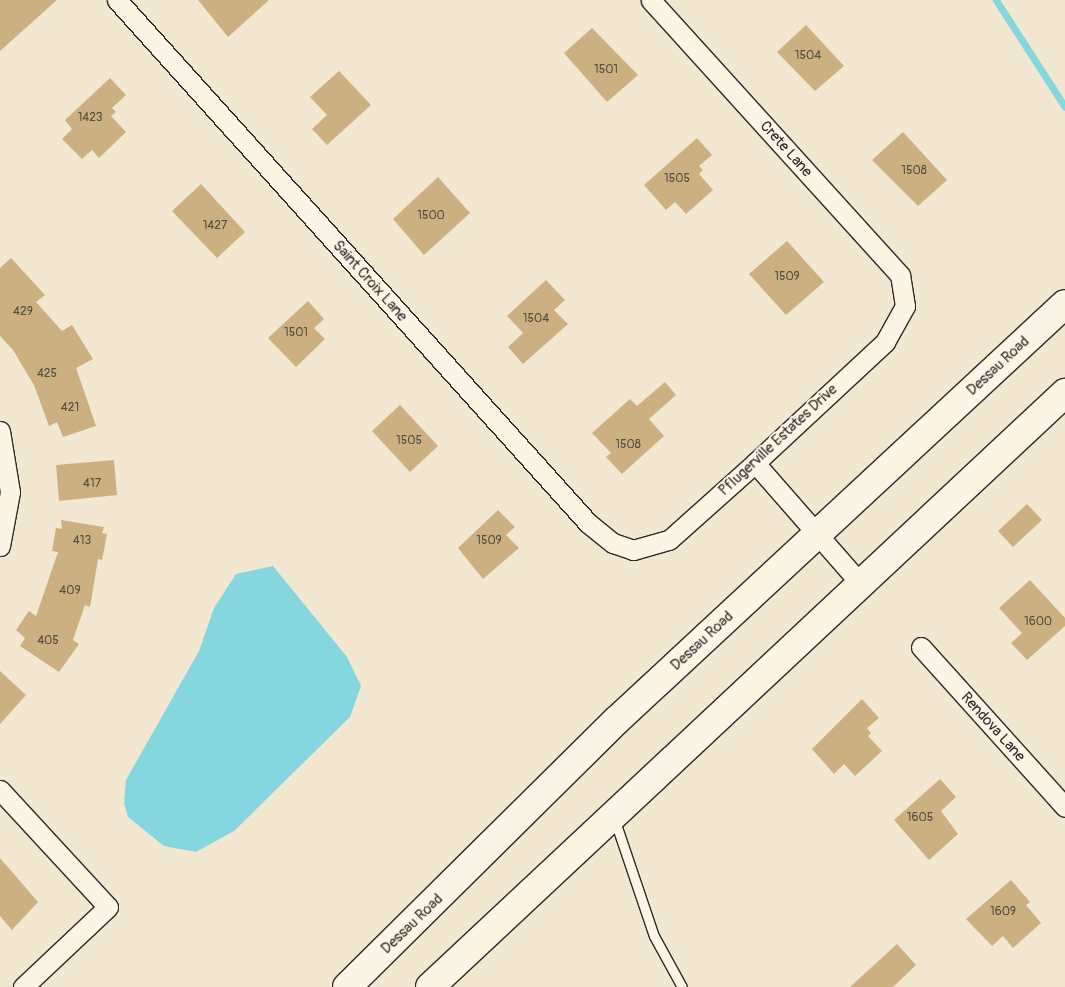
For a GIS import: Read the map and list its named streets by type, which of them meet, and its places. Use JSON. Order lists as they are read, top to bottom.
{
  "streets": {
    "main road": ["Dessau Road"],
    "street": [
      "Crete Lane",
      "Saint Croix Lane",
      "Pflugerville Estates Drive",
      "Rendova Lane"
    ]
  },
  "crossings": [
    ["Crete Lane", "Pflugerville Estates Drive"],
    ["Saint Croix Lane", "Pflugerville Estates Drive"]
  ],
  "house_numbers": [
    "1504",
    "1501",
    "1423",
    "1508",
    "1505",
    "1500",
    "1427",
    "1509",
    "429",
    "1504",
    "1501",
    "425",
    "421",
    "1505",
    "1508",
    "417",
    "413",
    "1509",
    "409",
    "1600",
    "405",
    "1605",
    "1609"
  ]
}
